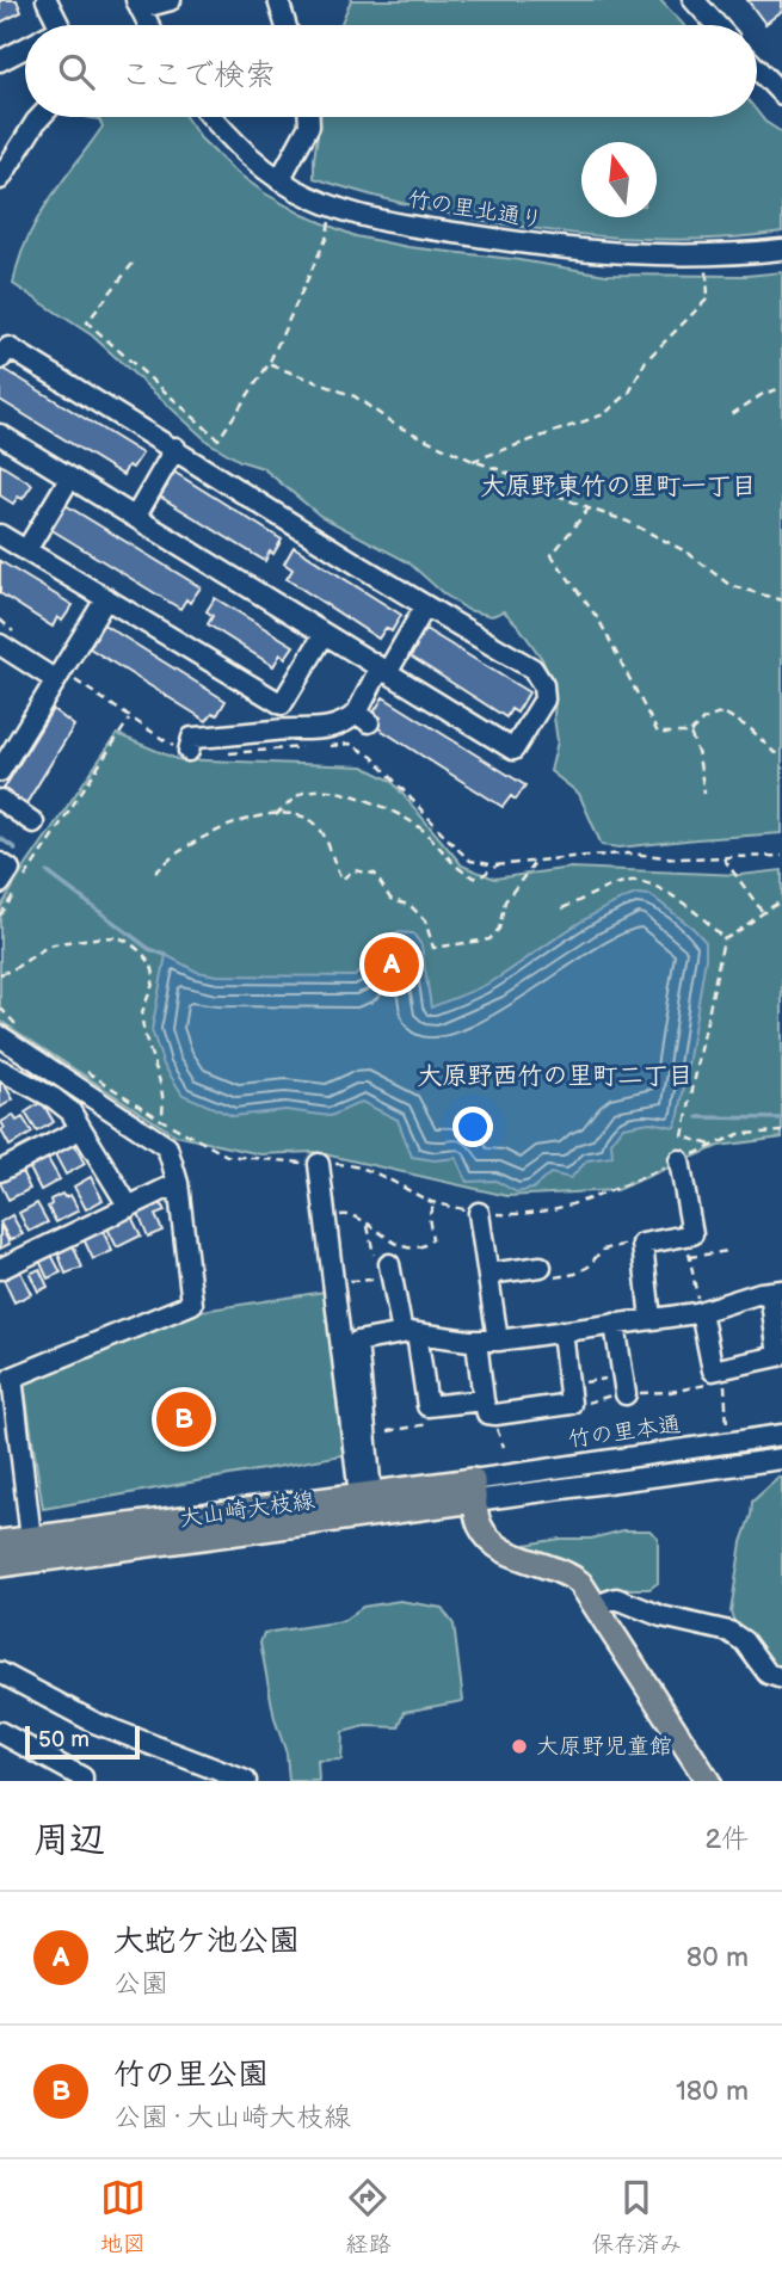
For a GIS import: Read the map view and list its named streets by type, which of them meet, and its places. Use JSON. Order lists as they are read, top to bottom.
{
  "streets": {
    "main road": ["大山崎大枝線"],
    "street": ["竹の里北通り", "竹の里本通"]
  },
  "crossings": [
    ["竹の里本通", "大山崎大枝線"]
  ],
  "districts": ["大原野東竹の里町一丁目", "大原野西竹の里町二丁目"],
  "places": ["大原野児童館"],
  "scale_bar": "50 m",
  "north": "top",
  "page": {
    "search": "ここで検索",
    "pins": ["A", "B"],
    "scale": "50 m",
    "heading": ["周辺", "2件"],
    "list": [
      {
        "mark": "A",
        "name": "大蛇ケ池公園",
        "note": "公園",
        "value": "80 m"
      },
      {
        "mark": "B",
        "name": "竹の里公園",
        "note": "公園 · 大山崎大枝線",
        "value": "180 m"
      }
    ],
    "nav": ["地図", "経路", "保存済み"]
  }
}
